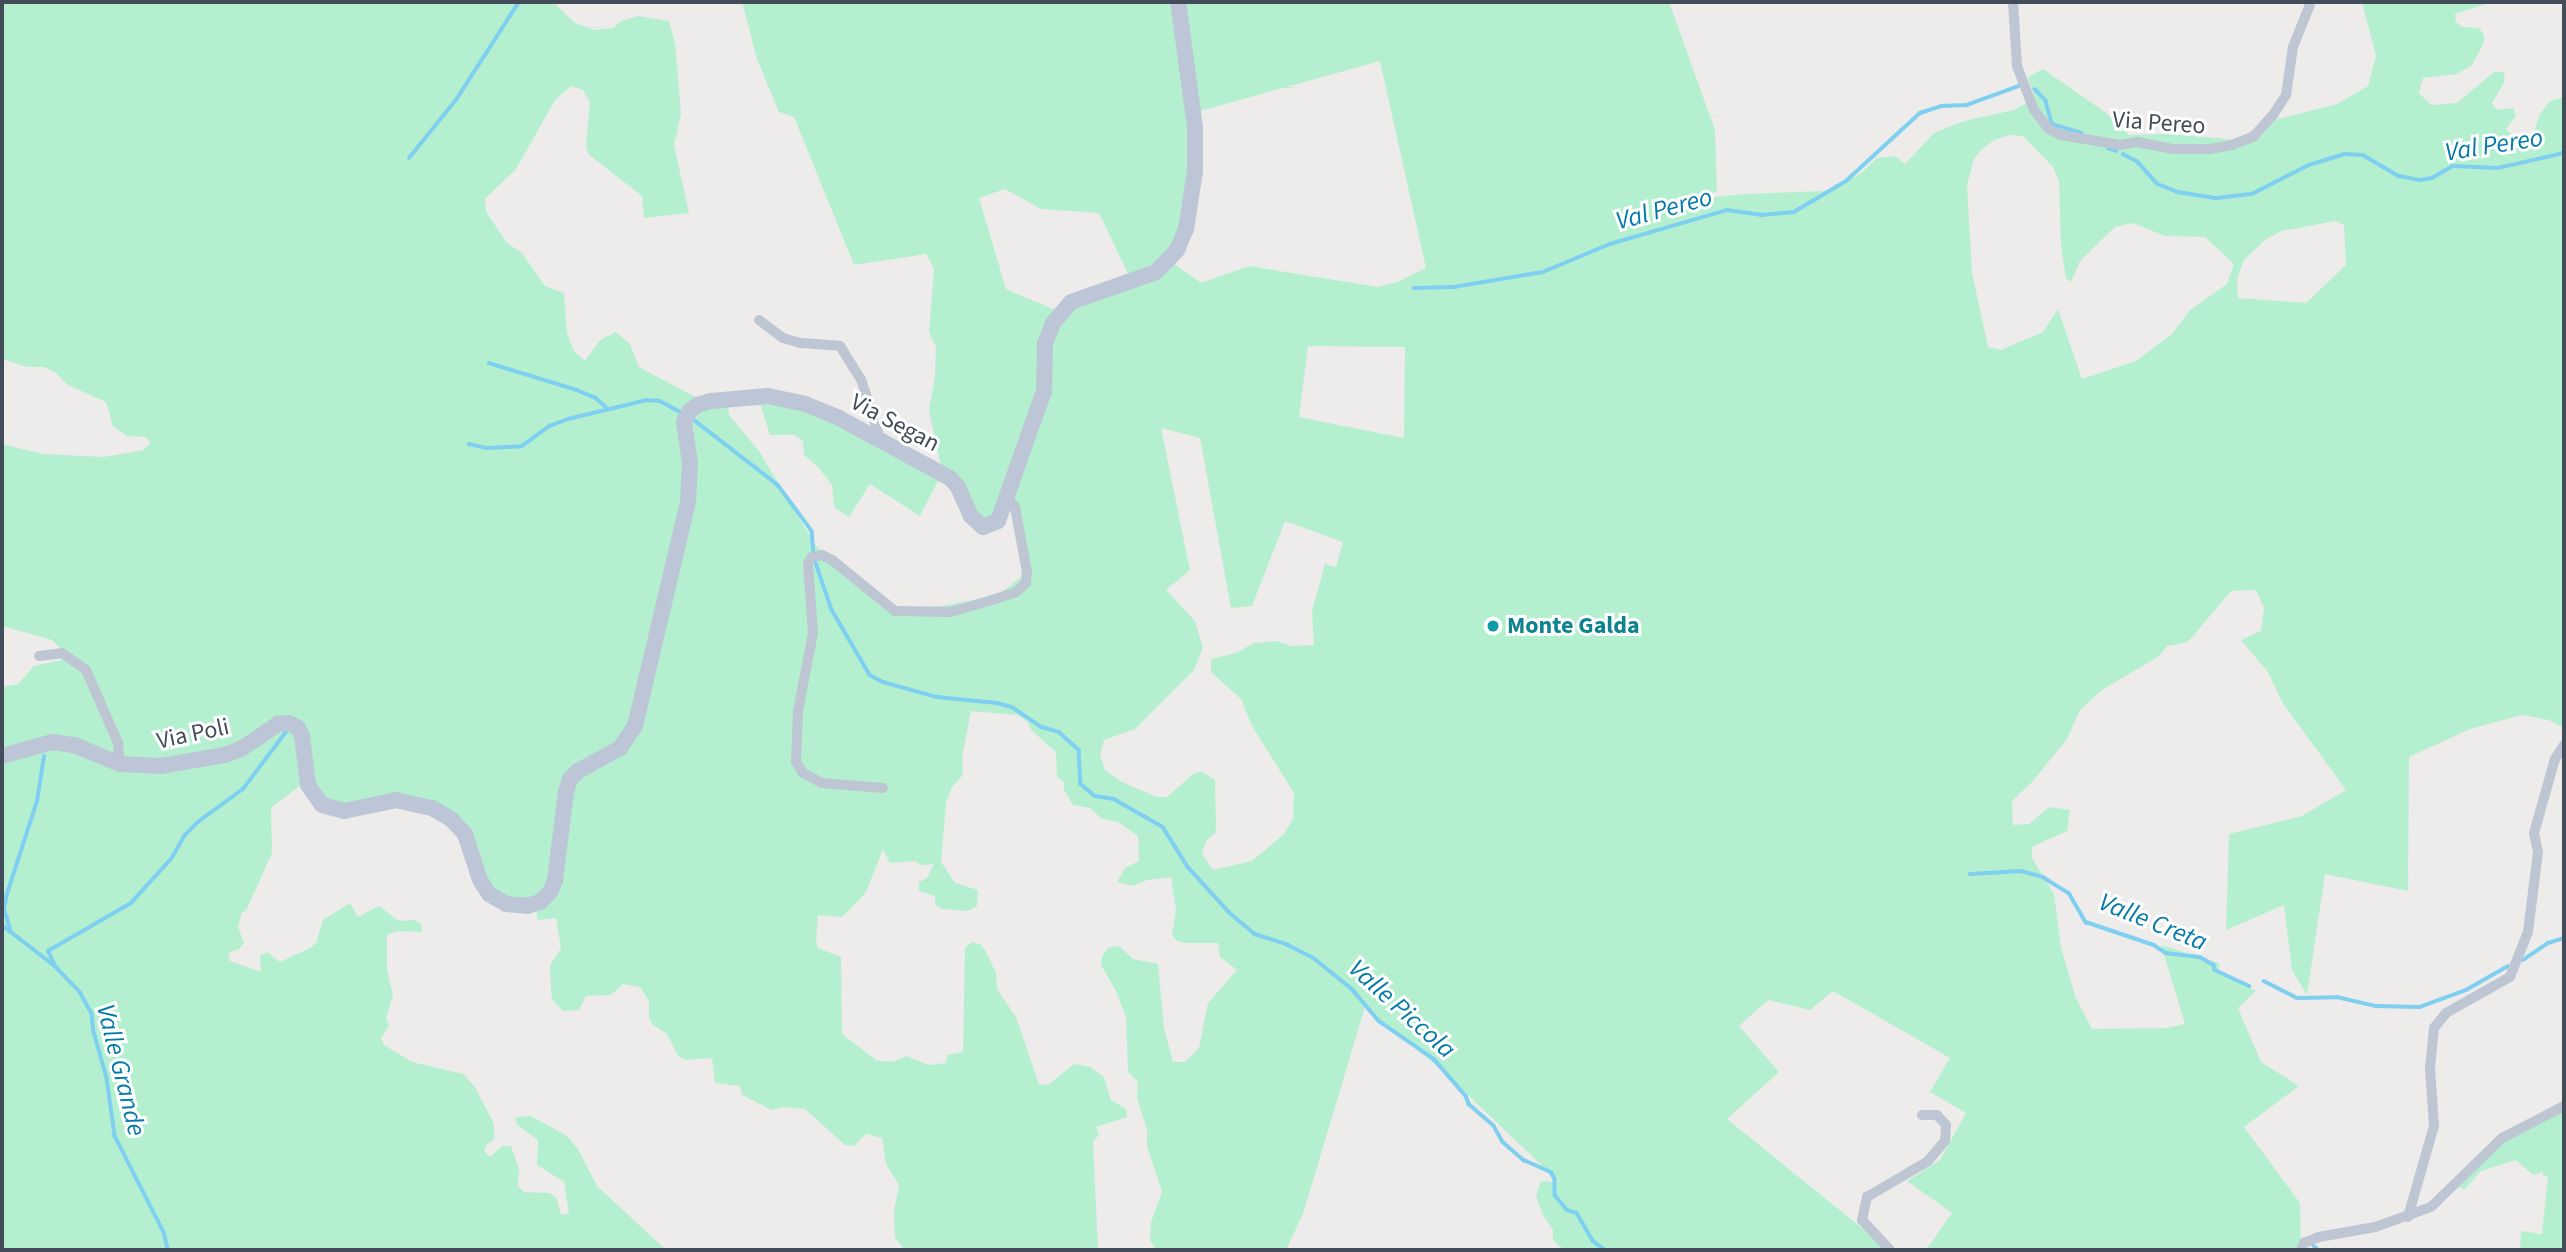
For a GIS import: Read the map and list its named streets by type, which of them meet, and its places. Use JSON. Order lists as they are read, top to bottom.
{
  "streets": {
    "street": ["Via Pereo", "Via Segan", "Via Poli"]
  },
  "crossings": [
    ["Via Segan", "Via Poli"]
  ],
  "water": [
    "Val Pereo",
    "Valle Creta",
    "Valle Piccola",
    "Valle Grande"
  ],
  "places": ["Monte Galda"]
}
